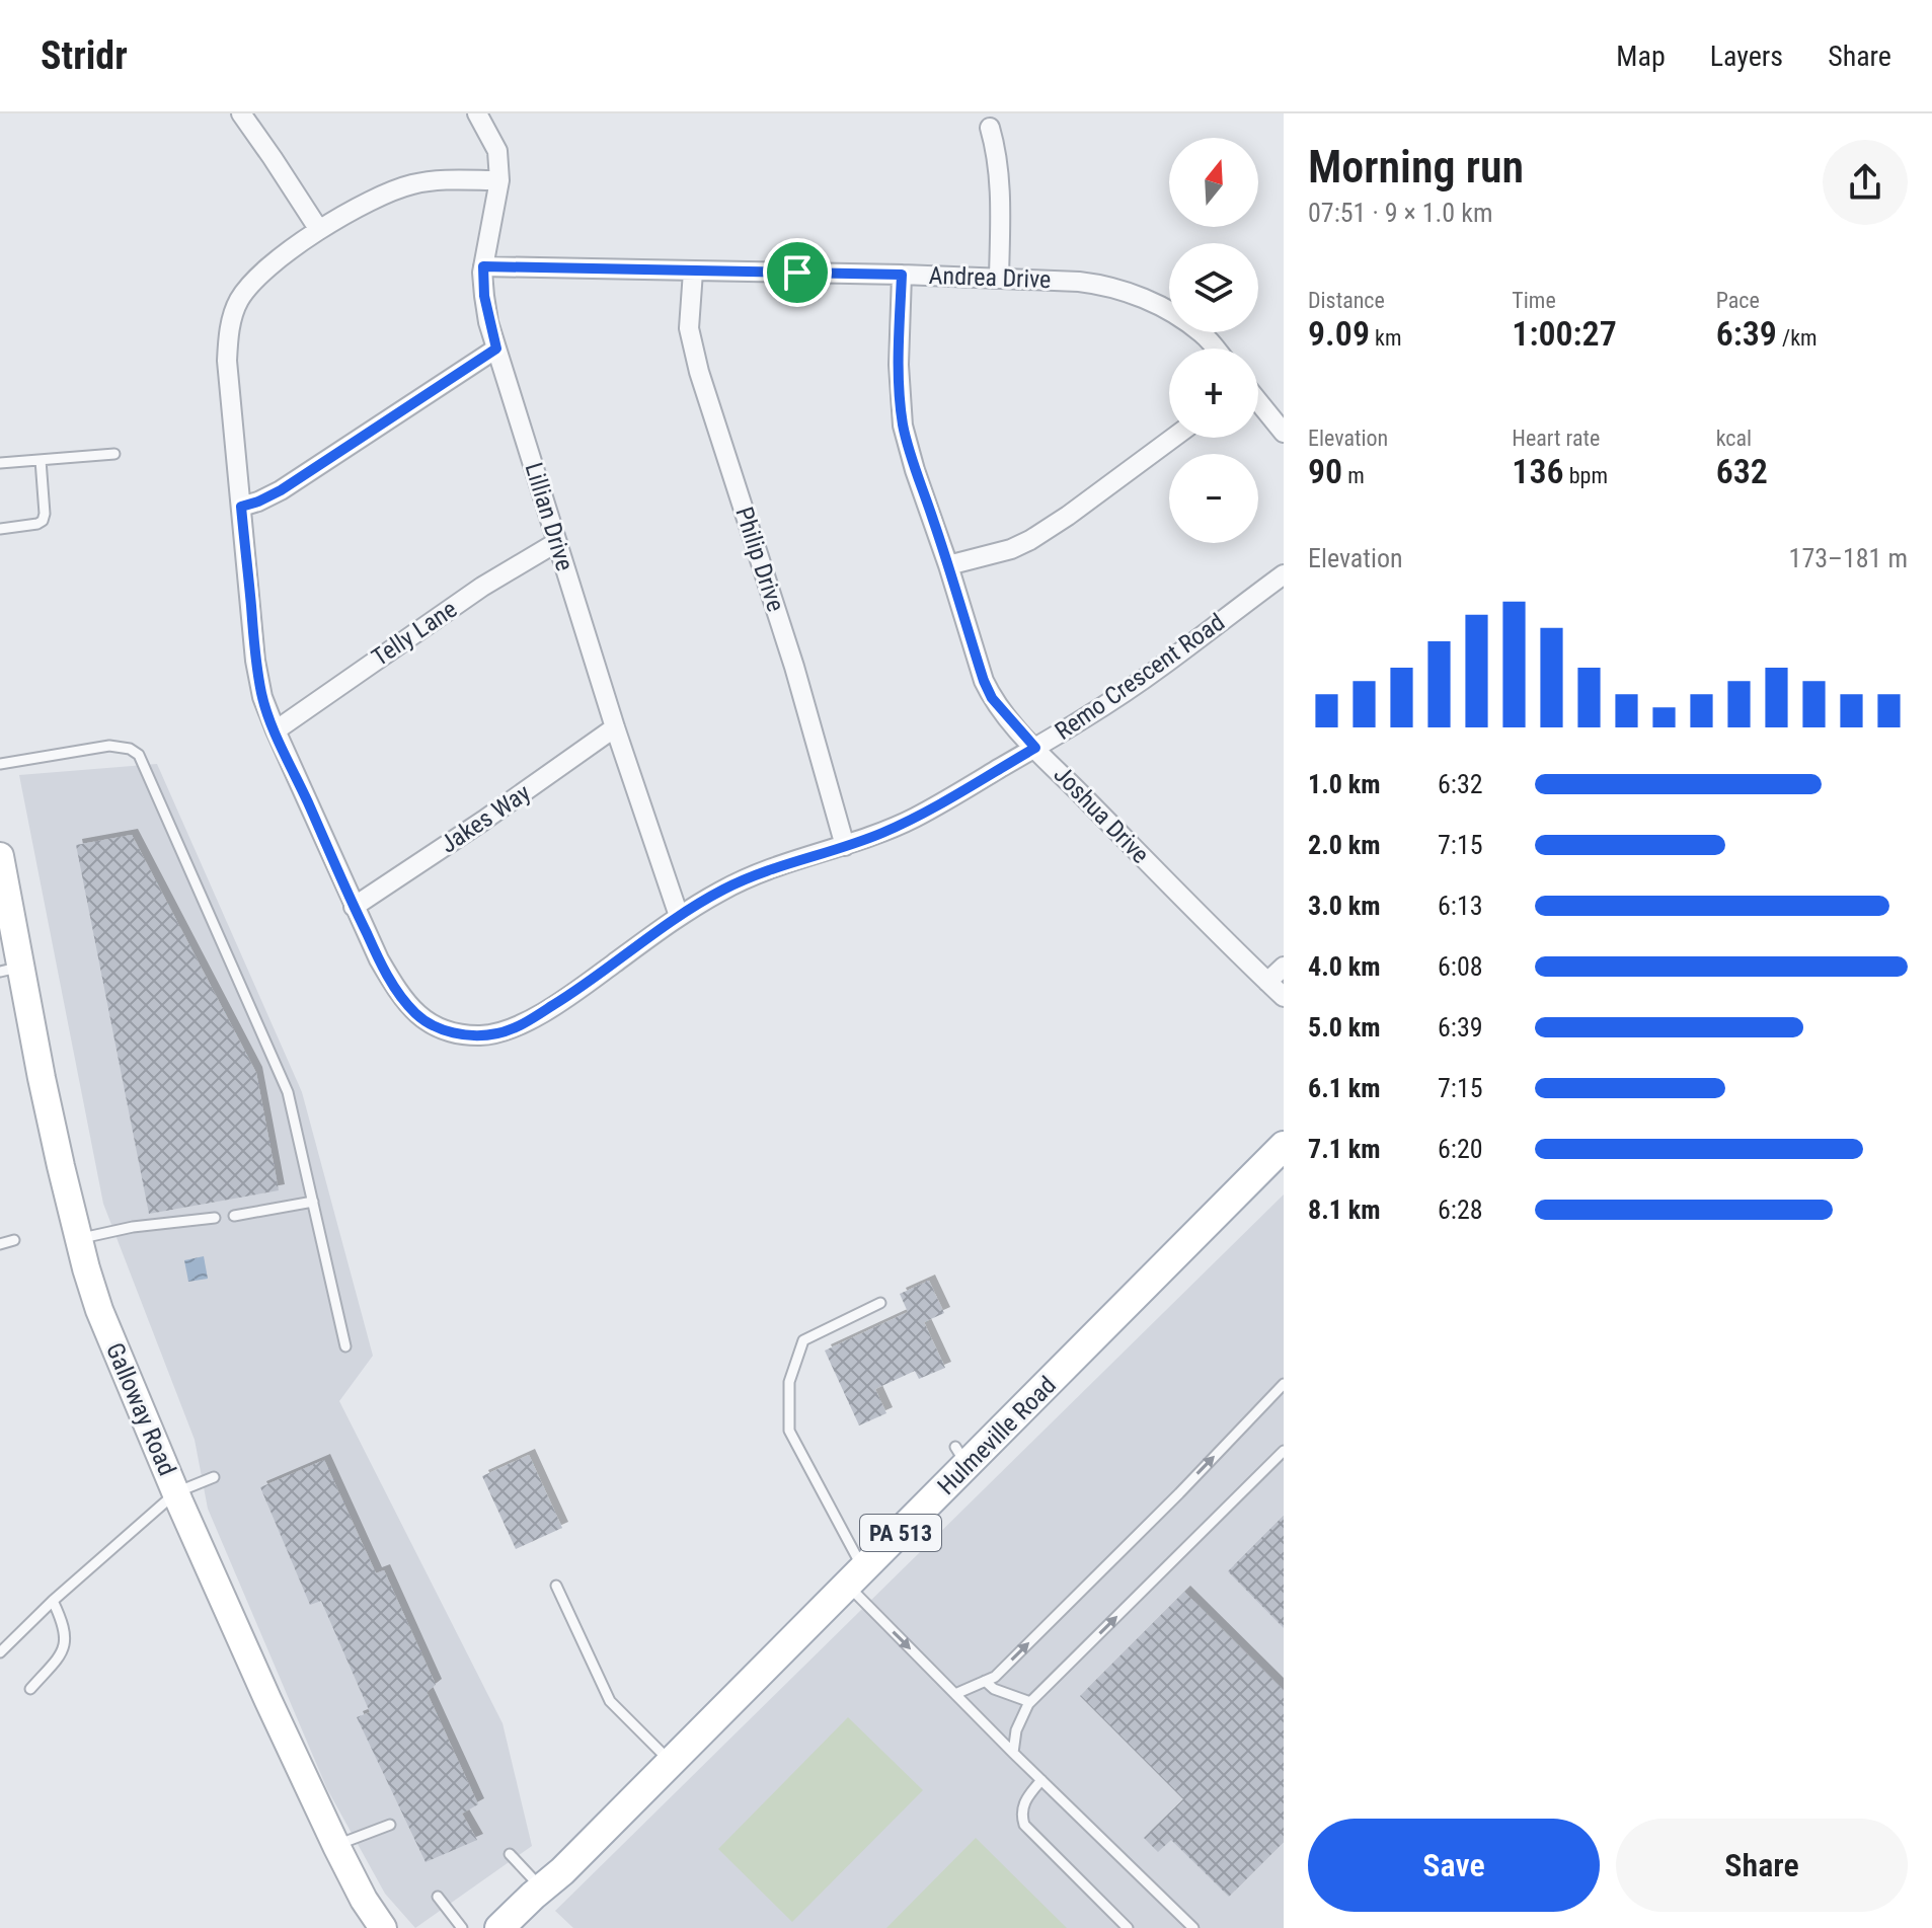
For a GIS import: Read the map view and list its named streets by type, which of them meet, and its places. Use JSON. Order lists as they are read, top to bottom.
{
  "streets": {
    "main road": ["Galloway Road", "Hulmeville Road", "PA 513"],
    "street": [
      "Andrea Drive",
      "Lillian Drive",
      "Philip Drive",
      "Telly Lane",
      "Remo Crescent Road",
      "Joshua Drive",
      "Jakes Way"
    ]
  },
  "crossings": [
    ["Andrea Drive", "Lillian Drive"],
    ["Andrea Drive", "Philip Drive"],
    ["Andrea Drive", "Joshua Drive"],
    ["Lillian Drive", "Telly Lane"],
    ["Lillian Drive", "Remo Crescent Road"],
    ["Lillian Drive", "Jakes Way"],
    ["Philip Drive", "Remo Crescent Road"],
    ["Telly Lane", "Remo Crescent Road"],
    ["Remo Crescent Road", "Joshua Drive"],
    ["Remo Crescent Road", "Jakes Way"]
  ],
  "north": "top",
  "page": {
    "header": "Stridr",
    "nav": ["Map", "Layers", "Share"],
    "heading": ["Morning run", "07:51 · 9 × 1.0 km"],
    "map_buttons": ["+", "−"],
    "stats": [
      ["Distance", "9.09 km"],
      ["Time", "1:00:27"],
      ["Pace", "6:39 /km"],
      ["Elevation", "90 m"],
      ["Heart rate", "136 bpm"],
      ["kcal", "632"]
    ],
    "chart": ["Elevation", "173–181 m"],
    "list": [
      {
        "name": "1.0 km",
        "note": "6:32"
      },
      {
        "name": "2.0 km",
        "note": "7:15"
      },
      {
        "name": "3.0 km",
        "note": "6:13"
      },
      {
        "name": "4.0 km",
        "note": "6:08"
      },
      {
        "name": "5.0 km",
        "note": "6:39"
      },
      {
        "name": "6.1 km",
        "note": "7:15"
      },
      {
        "name": "7.1 km",
        "note": "6:20"
      },
      {
        "name": "8.1 km",
        "note": "6:28"
      }
    ],
    "buttons": ["Save", "Share"]
  }
}
